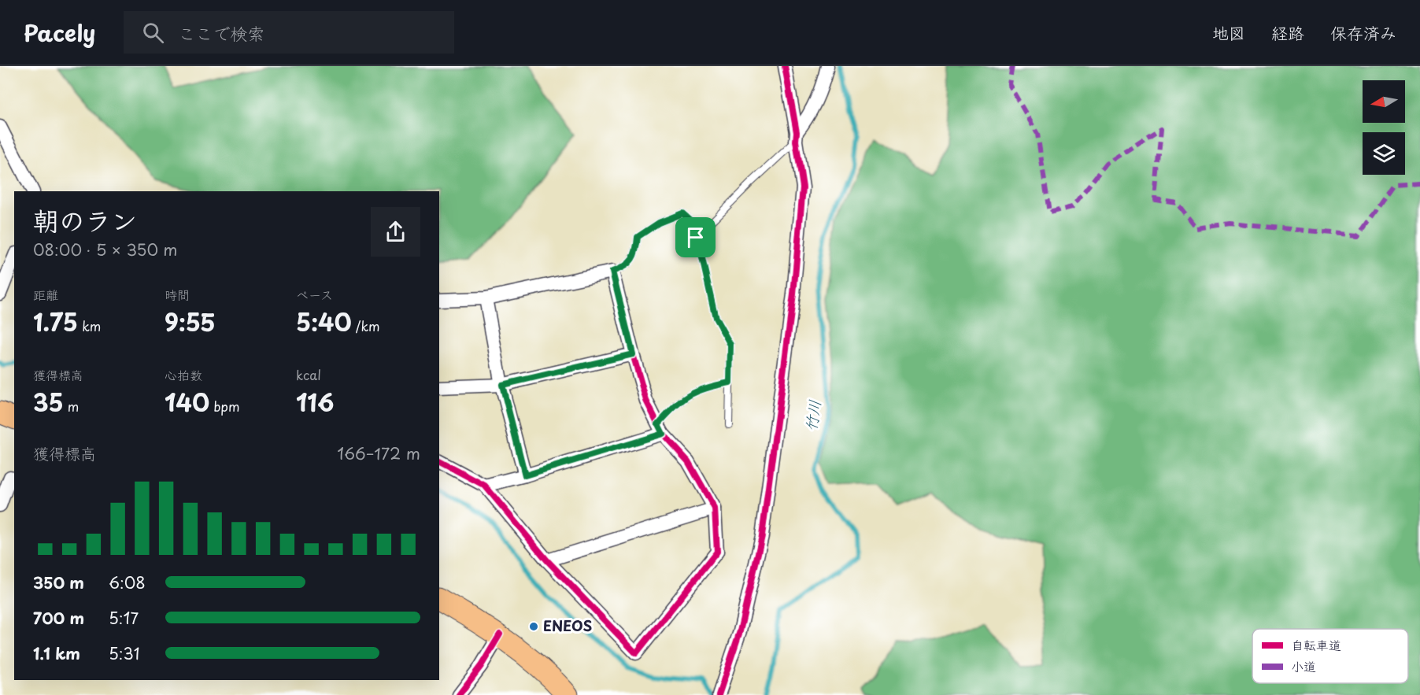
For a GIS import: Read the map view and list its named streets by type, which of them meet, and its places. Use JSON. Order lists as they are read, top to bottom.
{
  "water": ["竹川"],
  "places": ["ENEOS"],
  "legend": ["自転車道", "小道"],
  "north": "left",
  "page": {
    "header": "Pacely",
    "search": "ここで検索",
    "nav": ["地図", "経路", "保存済み"],
    "heading": ["朝のラン", "08:00 · 5 × 350 m"],
    "stats": [
      ["距離", "1.75 km"],
      ["時間", "9:55"],
      ["ペース", "5:40 /km"],
      ["獲得標高", "35 m"],
      ["心拍数", "140 bpm"],
      ["kcal", "116"]
    ],
    "chart": ["獲得標高", "166–172 m"],
    "list": [
      {
        "name": "350 m",
        "note": "6:08"
      },
      {
        "name": "700 m",
        "note": "5:17"
      },
      {
        "name": "1.1 km",
        "note": "5:31"
      }
    ]
  }
}
